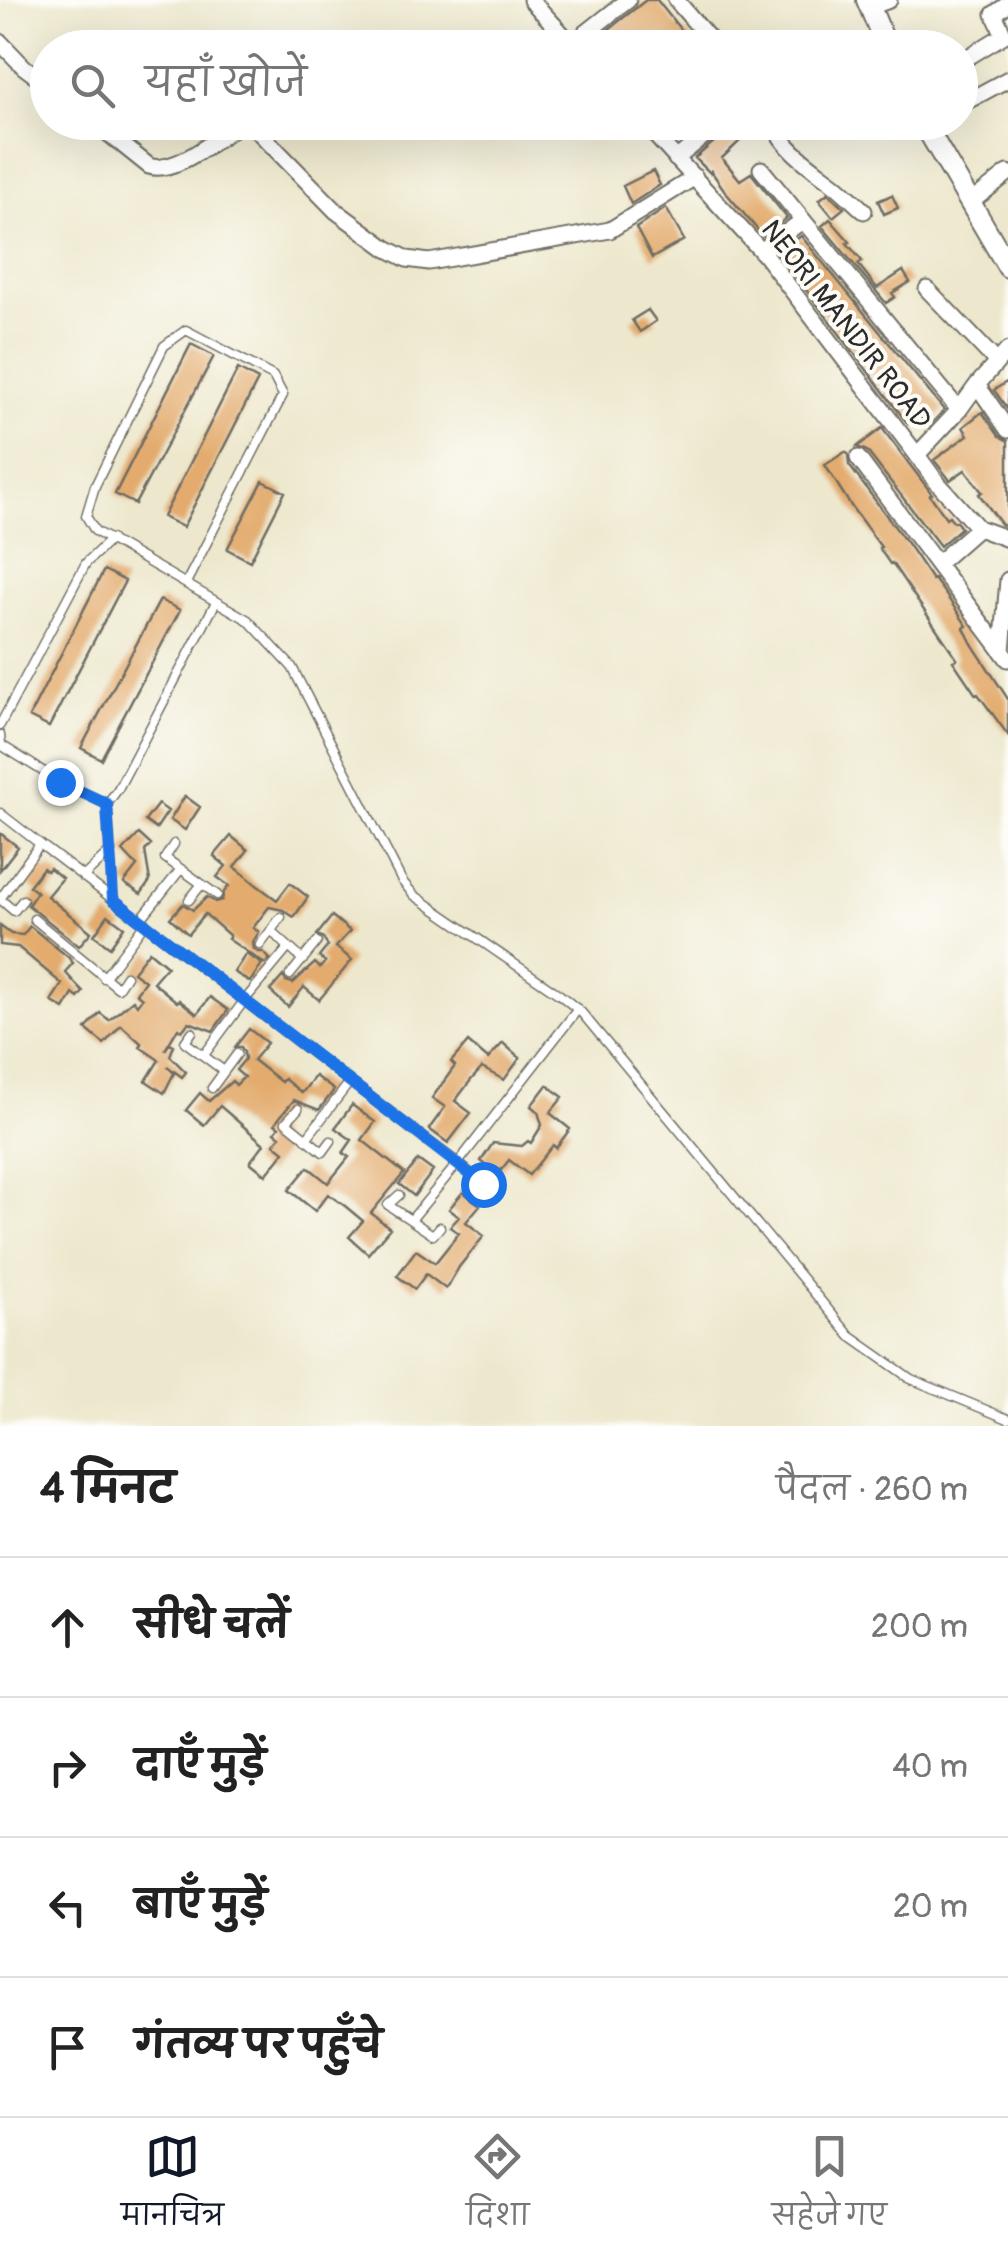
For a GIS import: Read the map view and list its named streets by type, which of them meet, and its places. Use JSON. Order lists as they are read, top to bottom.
{
  "streets": {
    "street": ["NEORI MANDIR ROAD"]
  },
  "page": {
    "search": "यहाँ खोजें",
    "heading": ["4 मिनट", "पैदल · 260 m"],
    "list": [
      ["सीधे चलें", "200 m"],
      ["दाएँ मुड़ें", "40 m"],
      ["बाएँ मुड़ें", "20 m"],
      "गंतव्य पर पहुँचे"
    ],
    "nav": ["मानचित्र", "दिशा", "सहेजे गए"]
  }
}
